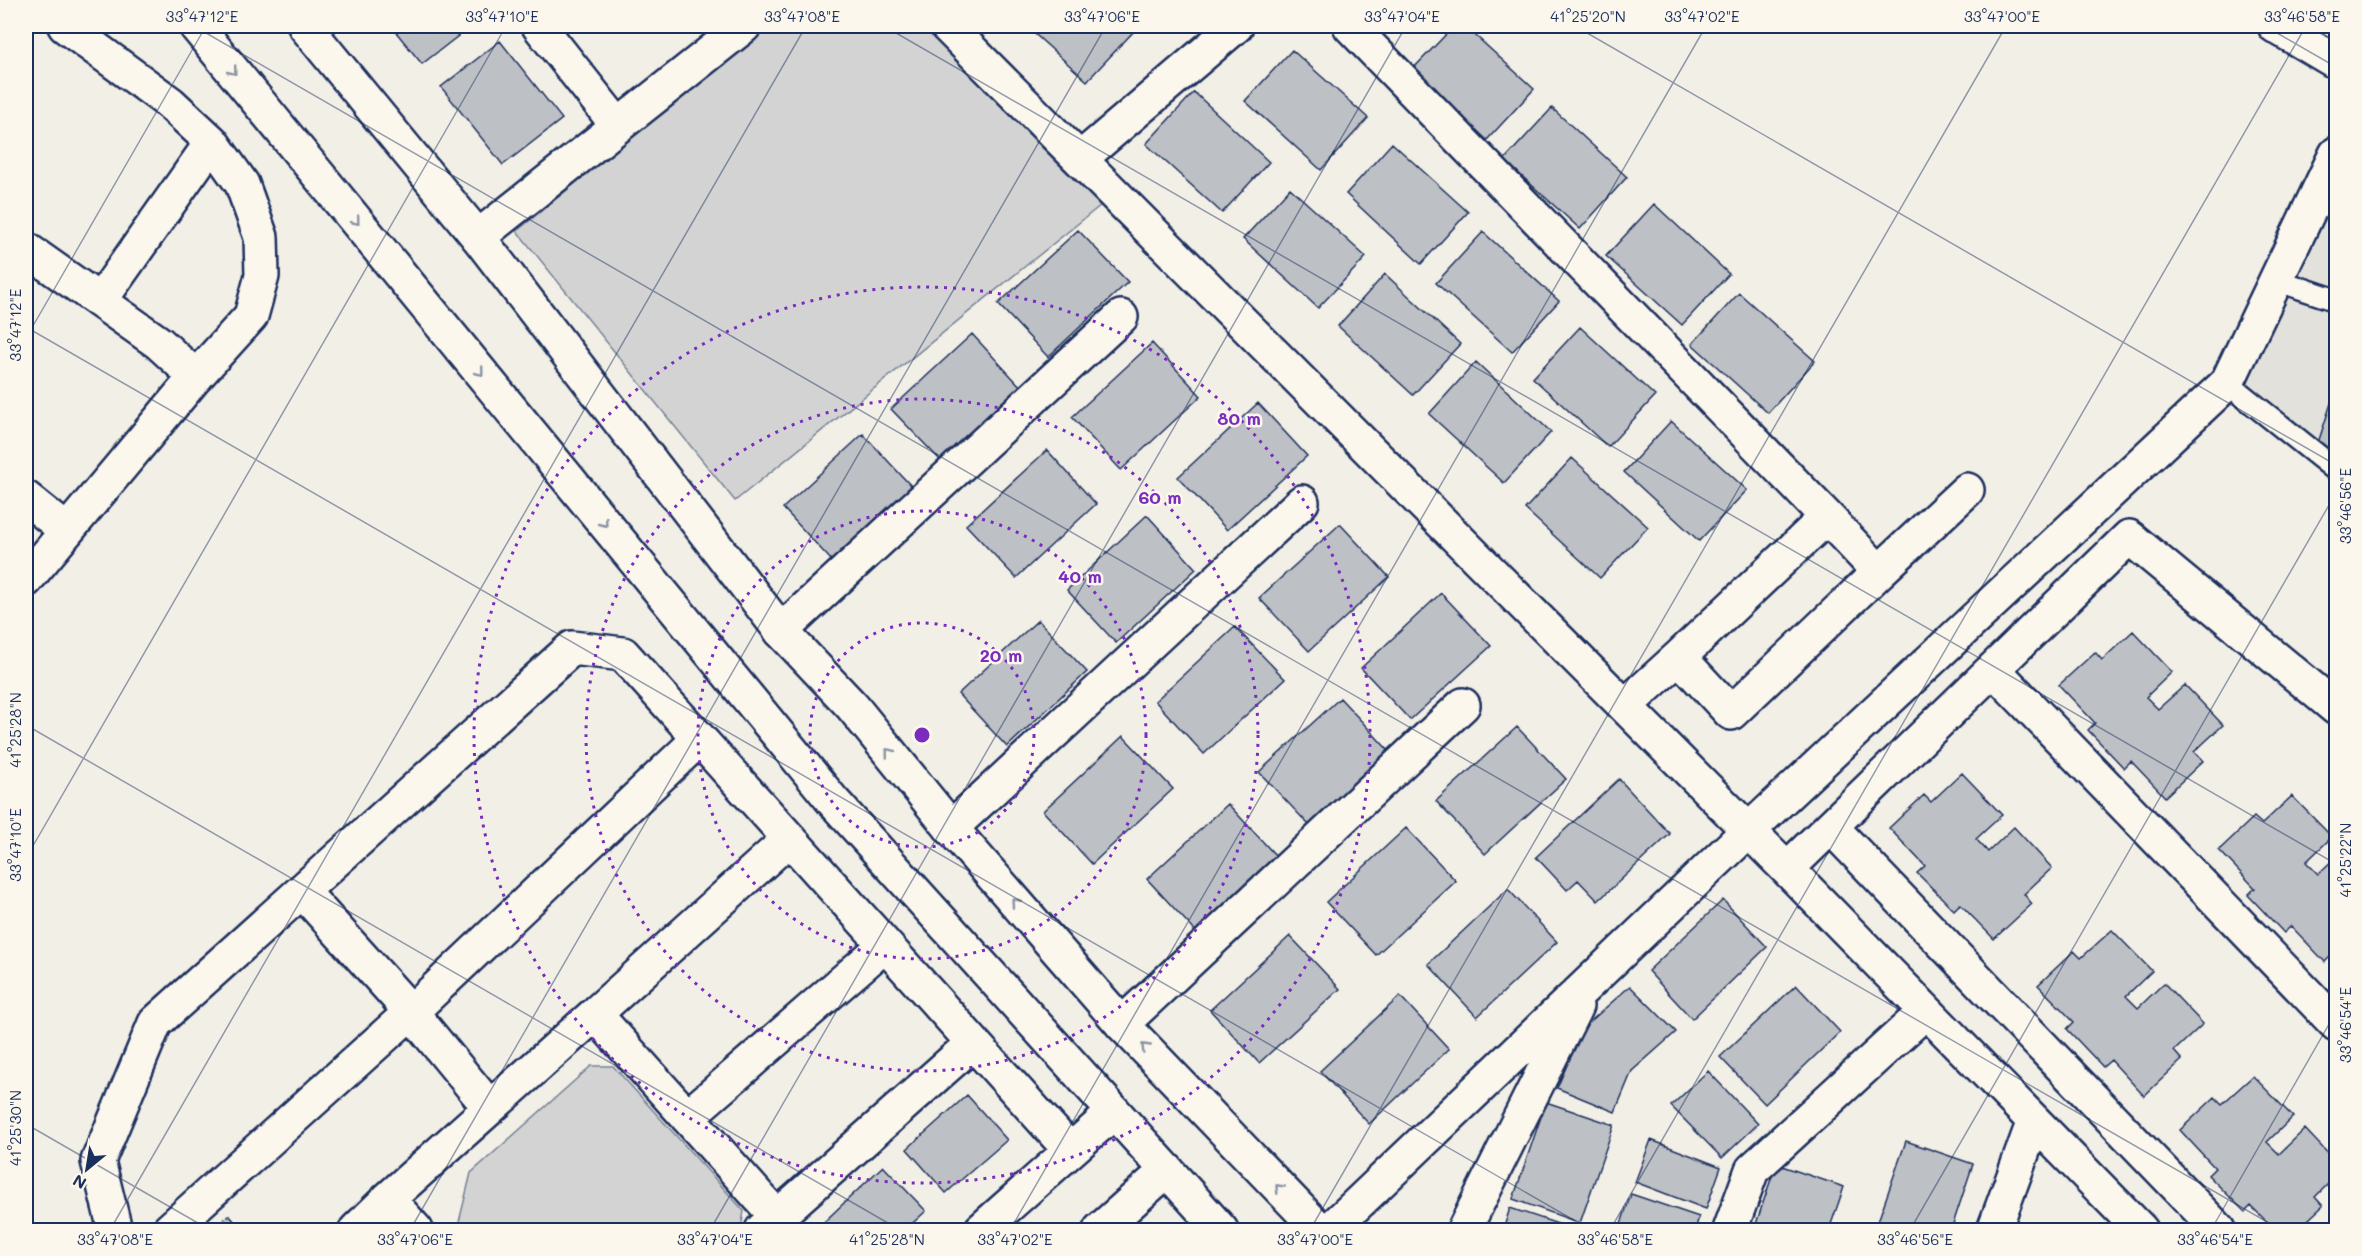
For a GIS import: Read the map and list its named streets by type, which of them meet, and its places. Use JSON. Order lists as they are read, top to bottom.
{
  "north": "bottom left",
  "coordinates": [
    "33°47'12\"E",
    "33°47'10\"E",
    "33°47'08\"E",
    "33°47'06\"E",
    "33°47'04\"E",
    "41°25'20\"N",
    "33°47'02\"E",
    "33°47'00\"E",
    "33°46'58\"E",
    "33°46'56\"E",
    "41°25'28\"N",
    "41°25'22\"N",
    "33°46'54\"E",
    "41°25'30\"N"
  ],
  "rings": [
    "80 m",
    "60 m",
    "40 m",
    "20 m"
  ]
}
